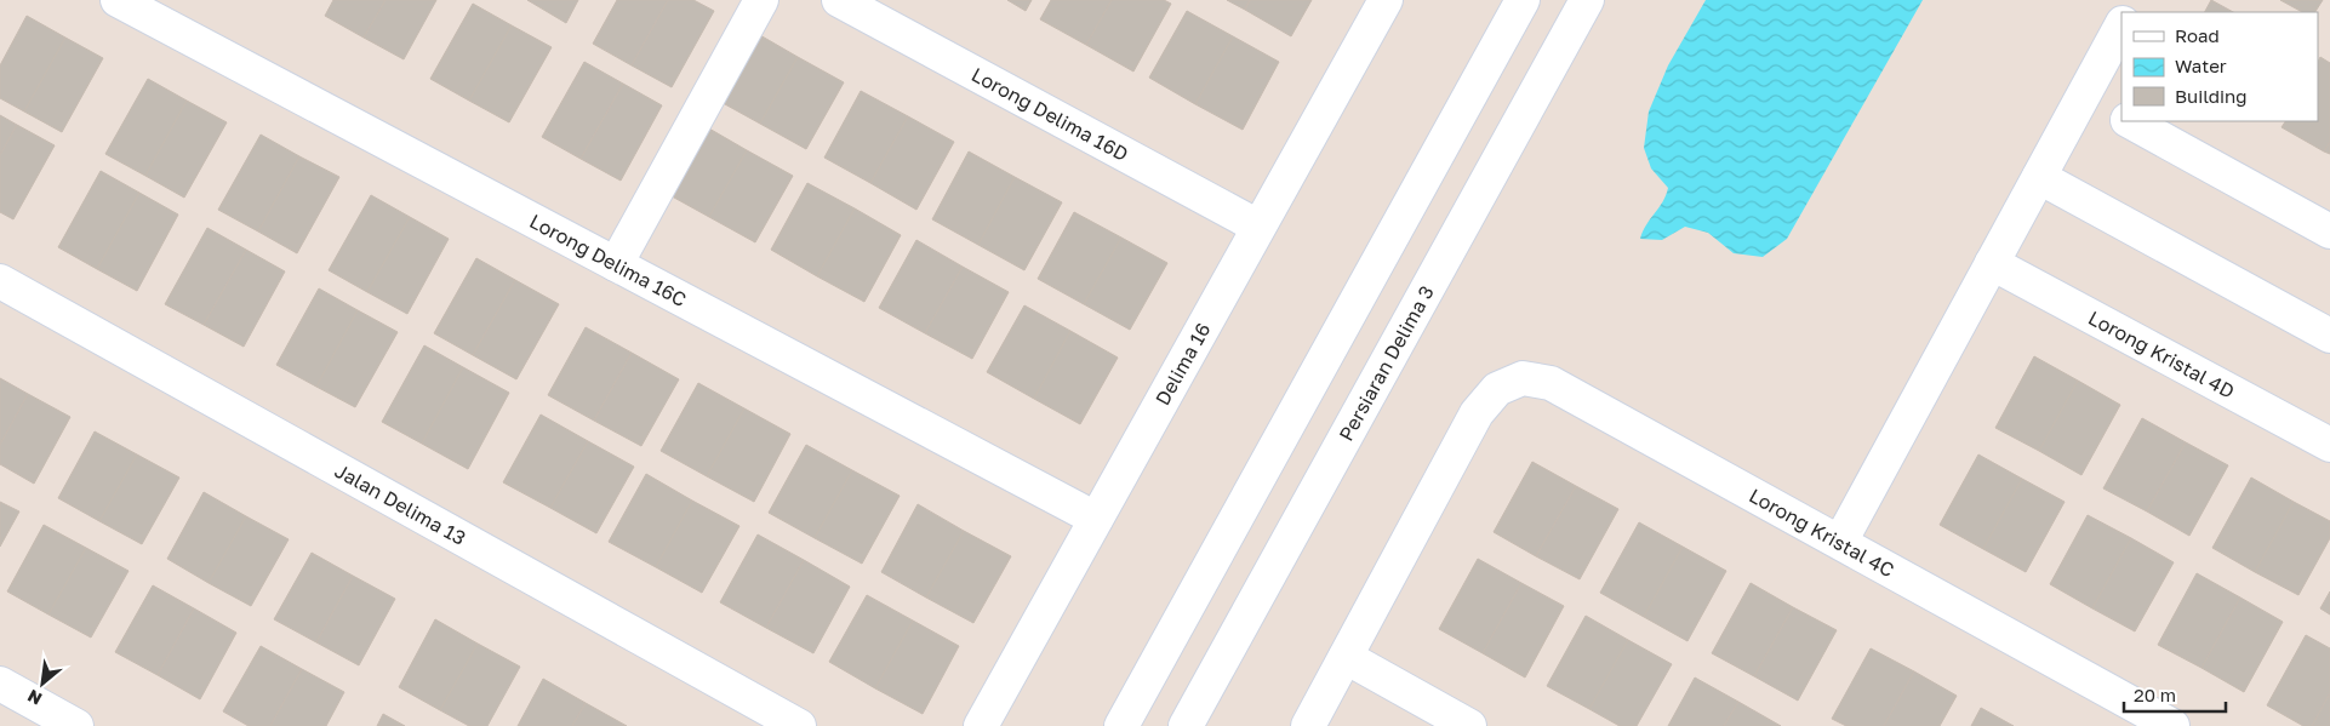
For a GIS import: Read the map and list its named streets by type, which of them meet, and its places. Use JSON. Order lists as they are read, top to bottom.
{
  "streets": {
    "street": [
      "Lorong Delima 16D",
      "Lorong Delima 16C",
      "Lorong Kristal 4D",
      "Delima 16",
      "Persiaran Delima 3",
      "Jalan Delima 13",
      "Lorong Kristal 4C"
    ]
  },
  "crossings": [
    ["Lorong Delima 16D", "Delima 16"],
    ["Lorong Delima 16C", "Delima 16"]
  ],
  "legend": ["Road", "Water", "Building"],
  "scale_bar": "20 m",
  "north": "bottom left"
}
